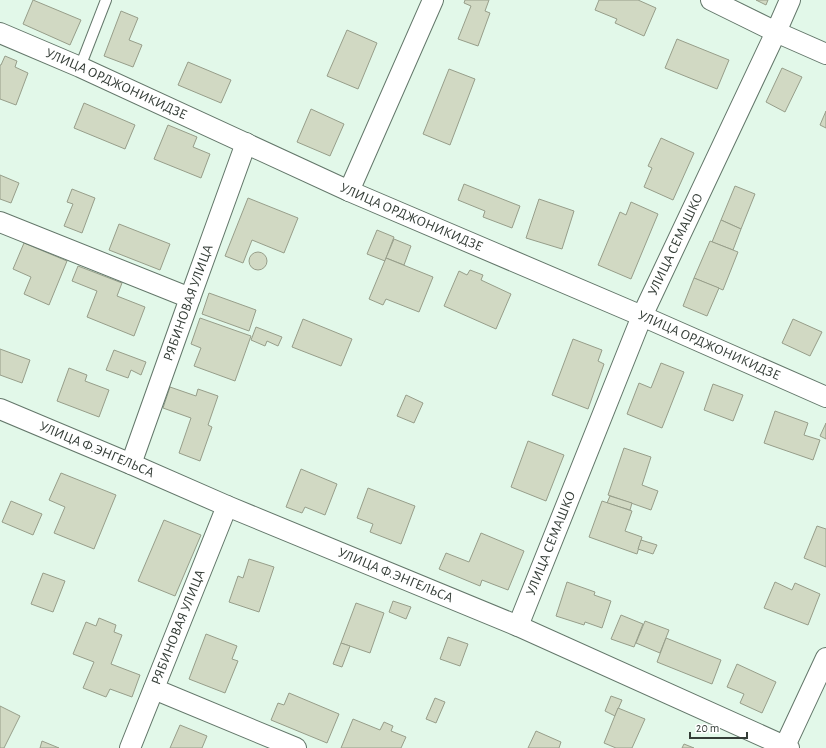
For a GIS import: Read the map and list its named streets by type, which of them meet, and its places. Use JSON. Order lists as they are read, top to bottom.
{
  "streets": {
    "street": [
      "УЛИЦА ОРДЖОНИКИДЗЕ",
      "УЛИЦА СЕМАШКО",
      "РЯБИНОВАЯ УЛИЦА",
      "УЛИЦА Ф.ЭНГЕЛЬСА"
    ]
  },
  "crossings": [
    ["УЛИЦА ОРДЖОНИКИДЗЕ", "УЛИЦА СЕМАШКО"],
    ["УЛИЦА ОРДЖОНИКИДЗЕ", "РЯБИНОВАЯ УЛИЦА"],
    ["УЛИЦА СЕМАШКО", "УЛИЦА Ф.ЭНГЕЛЬСА"],
    ["РЯБИНОВАЯ УЛИЦА", "УЛИЦА Ф.ЭНГЕЛЬСА"]
  ],
  "scale_bar": "20 m"
}
